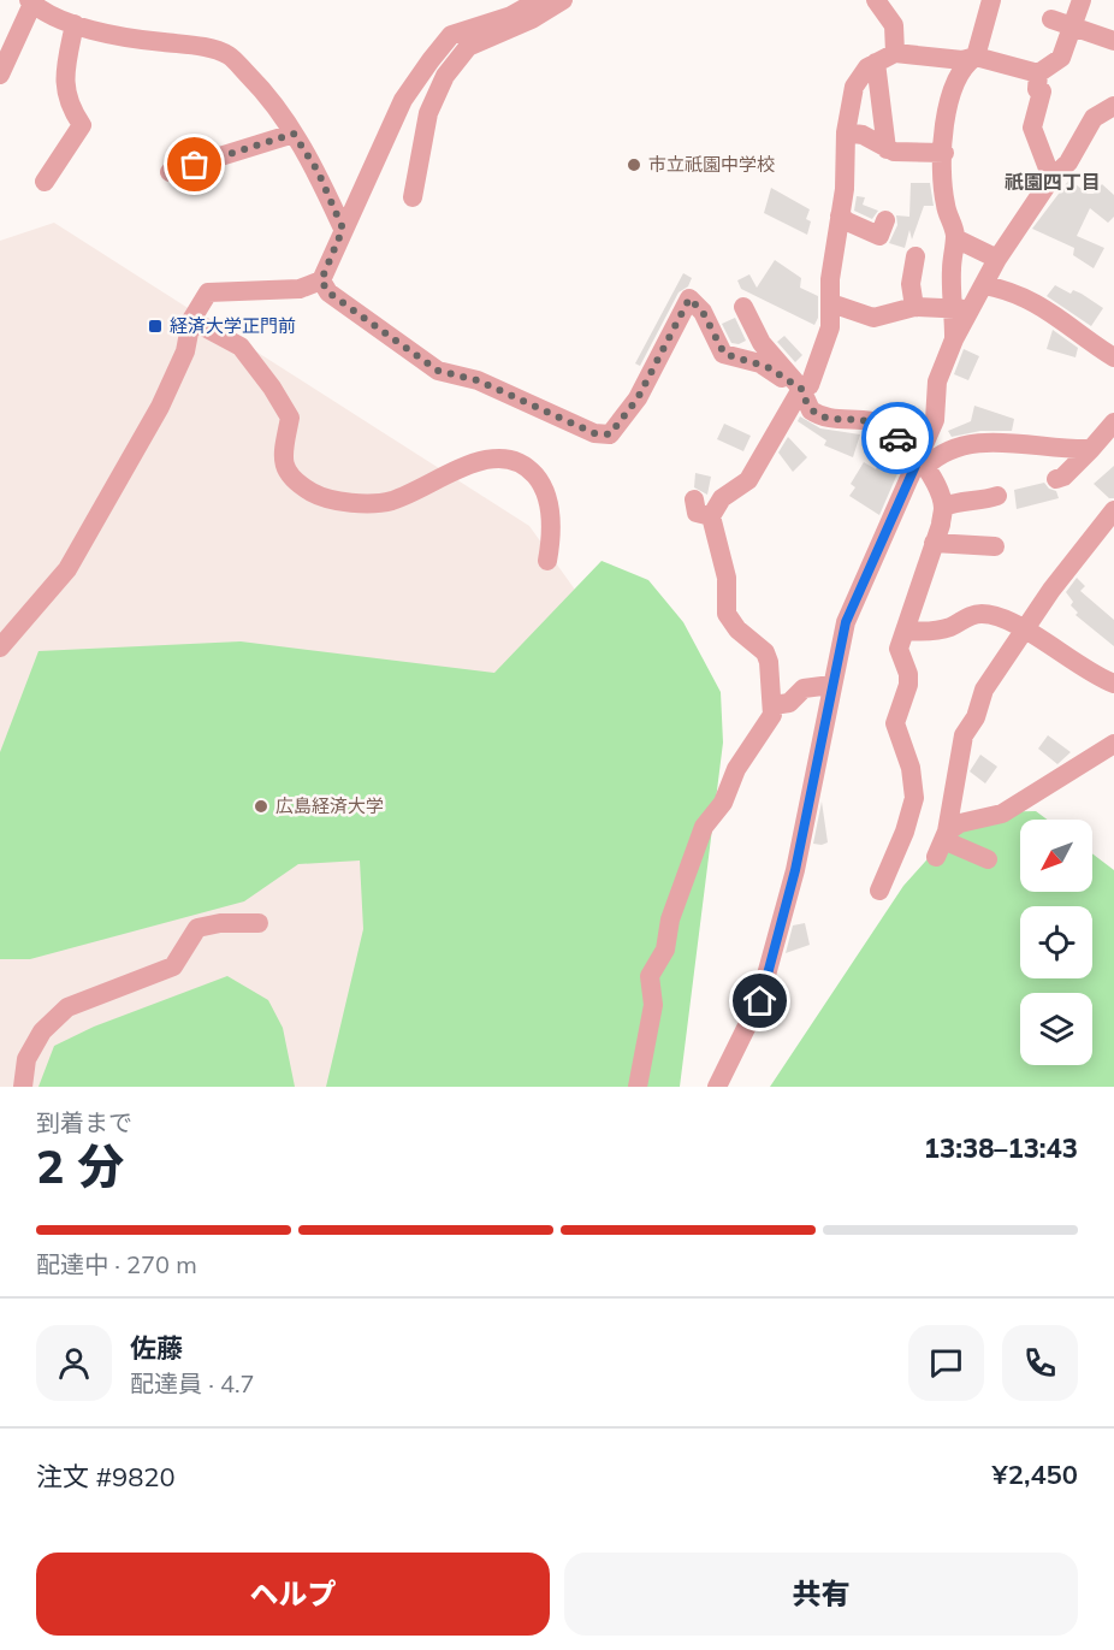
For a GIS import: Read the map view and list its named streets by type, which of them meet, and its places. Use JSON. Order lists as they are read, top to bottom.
{
  "districts": ["祇園四丁目"],
  "places": {
    "other": ["市立祇園中学校", "広島経済大学"],
    "transit": ["経済大学正門前"]
  },
  "north": "bottom left",
  "page": {
    "heading": ["2 分", "到着まで", "13:38–13:43"],
    "panel": [
      "佐藤",
      "配達員 · 4.7",
      "注文 #9820",
      "¥2,450"
    ],
    "bar": "配達中 · 270 m",
    "buttons": ["ヘルプ", "共有"]
  }
}
